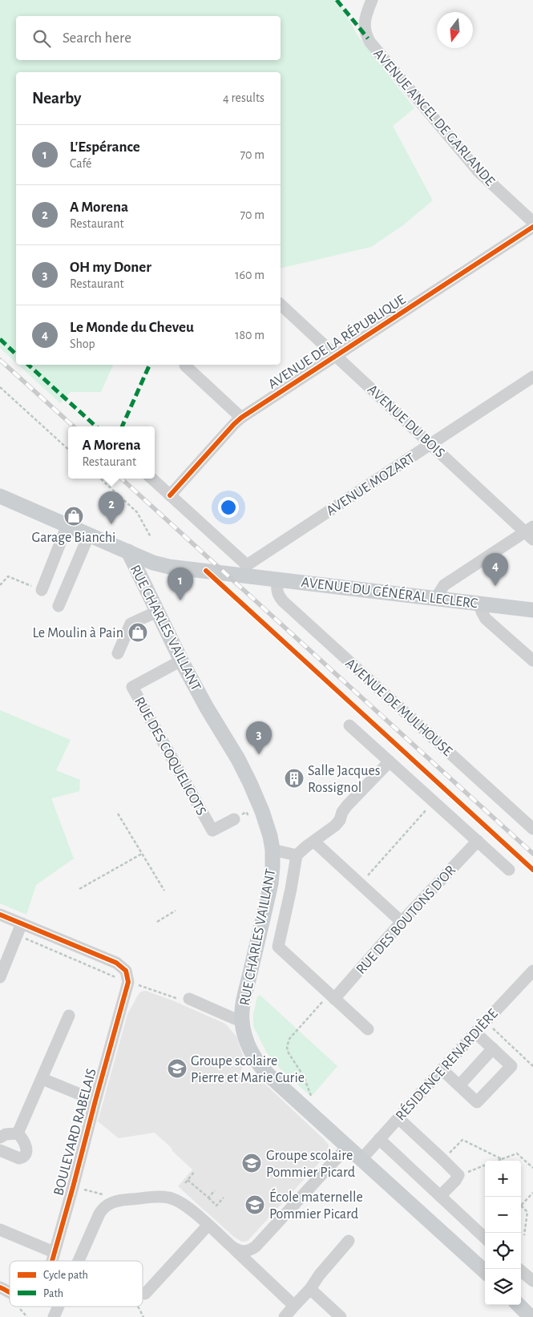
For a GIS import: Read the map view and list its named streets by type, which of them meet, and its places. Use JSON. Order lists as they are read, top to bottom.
{
  "streets": {
    "main road": ["AVENUE DU GÉNÉRAL LECLERC", "RUE CHARLES VAILLANT"],
    "street": [
      "AVENUE ANCEL DE GARLANDE",
      "AVENUE DE LA RÉPUBLIQUE",
      "AVENUE DU BOIS",
      "AVENUE MOZART",
      "AVENUE DE MULHOUSE",
      "RUE DES COQUELICOTS",
      "RUE DES BOUTONS D'OR",
      "RÉSIDENCE RENARDIÈRE",
      "BOULEVARD RABELAIS"
    ]
  },
  "crossings": [
    ["AVENUE DE LA RÉPUBLIQUE", "AVENUE DU BOIS"],
    ["AVENUE DU BOIS", "AVENUE MOZART"],
    ["AVENUE MOZART", "AVENUE DU GÉNÉRAL LECLERC"],
    ["AVENUE DU GÉNÉRAL LECLERC", "RUE CHARLES VAILLANT"],
    ["AVENUE DU GÉNÉRAL LECLERC", "AVENUE DE MULHOUSE"],
    ["RUE CHARLES VAILLANT", "RUE DES COQUELICOTS"],
    ["RUE CHARLES VAILLANT", "RÉSIDENCE RENARDIÈRE"]
  ],
  "places": {
    "shop": ["Garage Bianchi", "Le Moulin à Pain"],
    "building": ["Salle Jacques Rossignol"],
    "school or university": ["Groupe scolaire Pierre et Marie Curie", "Groupe scolaire Pommier Picard", "École maternelle Pommier Picard"]
  },
  "legend": ["Cycle path", "Path"],
  "north": "bottom",
  "page": {
    "search": "Search here",
    "heading": ["Nearby", "4 results"],
    "list": [
      {
        "mark": "1",
        "name": "L'Espérance",
        "note": "Café",
        "value": "70 m"
      },
      {
        "mark": "2",
        "name": "A Morena",
        "note": "Restaurant",
        "value": "70 m"
      },
      {
        "mark": "3",
        "name": "OH my Doner",
        "note": "Restaurant",
        "value": "160 m"
      },
      {
        "mark": "4",
        "name": "Le Monde du Cheveu",
        "note": "Shop",
        "value": "180 m"
      }
    ],
    "popup": ["A Morena", "Restaurant"],
    "pins": [
      "2",
      "4",
      "1",
      "3"
    ],
    "map_buttons": ["+", "−"]
  }
}
